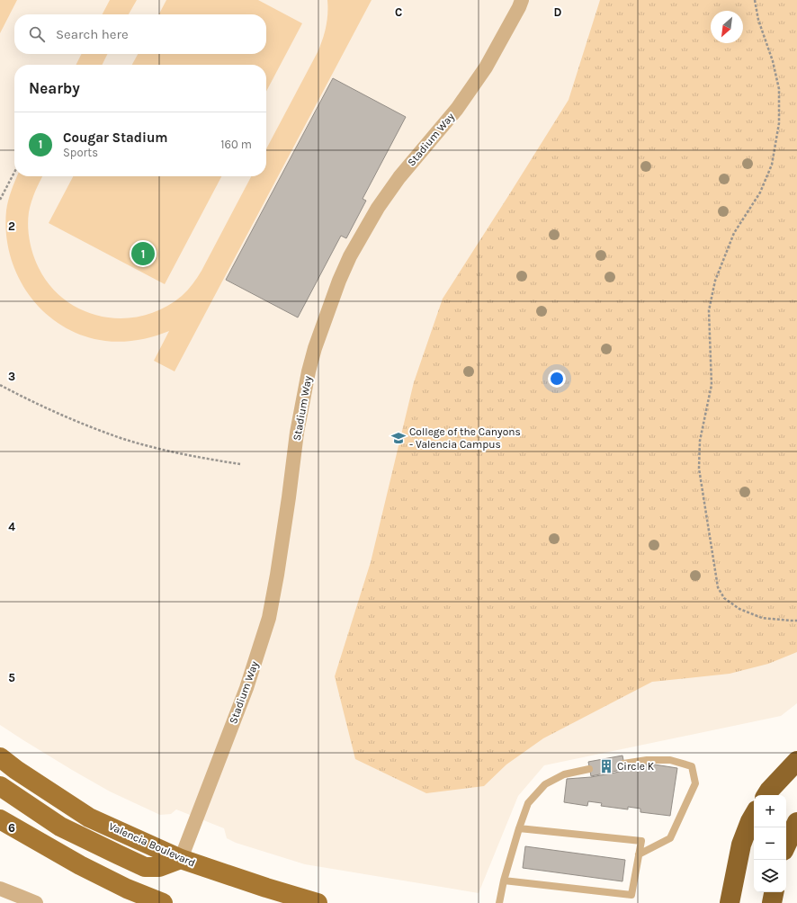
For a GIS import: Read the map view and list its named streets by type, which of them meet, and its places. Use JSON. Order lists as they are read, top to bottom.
{
  "streets": {
    "main road": ["Valencia Boulevard"],
    "street": ["Stadium Way"]
  },
  "crossings": [
    ["Stadium Way", "Valencia Boulevard"]
  ],
  "places": {
    "school or university": ["College of the Canyons - Valencia Campus"],
    "building": ["Circle K"]
  },
  "north": "bottom left",
  "page": {
    "search": "Search here",
    "heading": "Nearby",
    "list": [
      {
        "mark": "1",
        "name": "Cougar Stadium",
        "note": "Sports",
        "value": "160 m"
      }
    ],
    "pins": "1",
    "map_buttons": ["+", "−"]
  },
  "grid": {
    "columns": ["C", "D"],
    "rows": [
      "2",
      "3",
      "4",
      "5",
      "6"
    ]
  }
}
